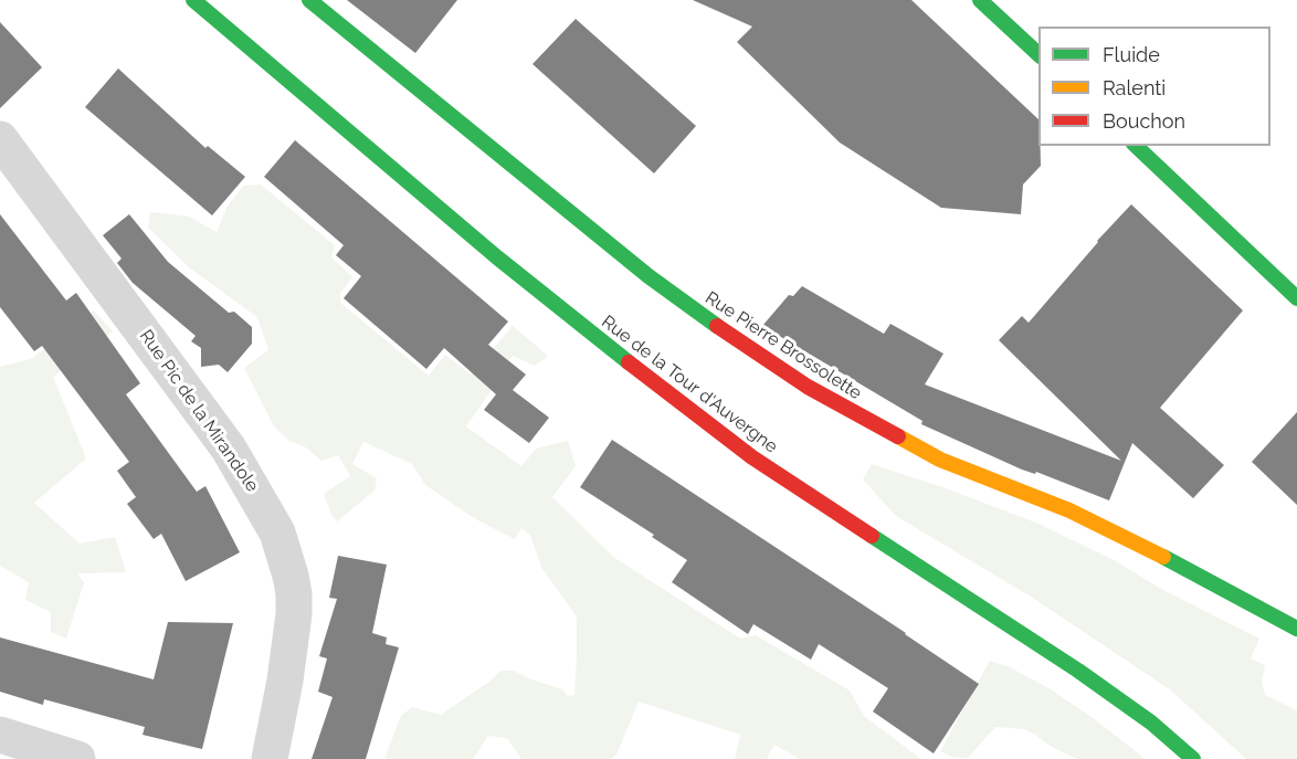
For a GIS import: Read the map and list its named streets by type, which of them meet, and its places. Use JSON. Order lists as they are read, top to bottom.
{
  "streets": {
    "street": ["Rue Pierre Brossolette", "Rue de la Tour d'Auvergne", "Rue Pic de la Mirandole"]
  },
  "legend": ["Fluide", "Ralenti", "Bouchon"]
}
